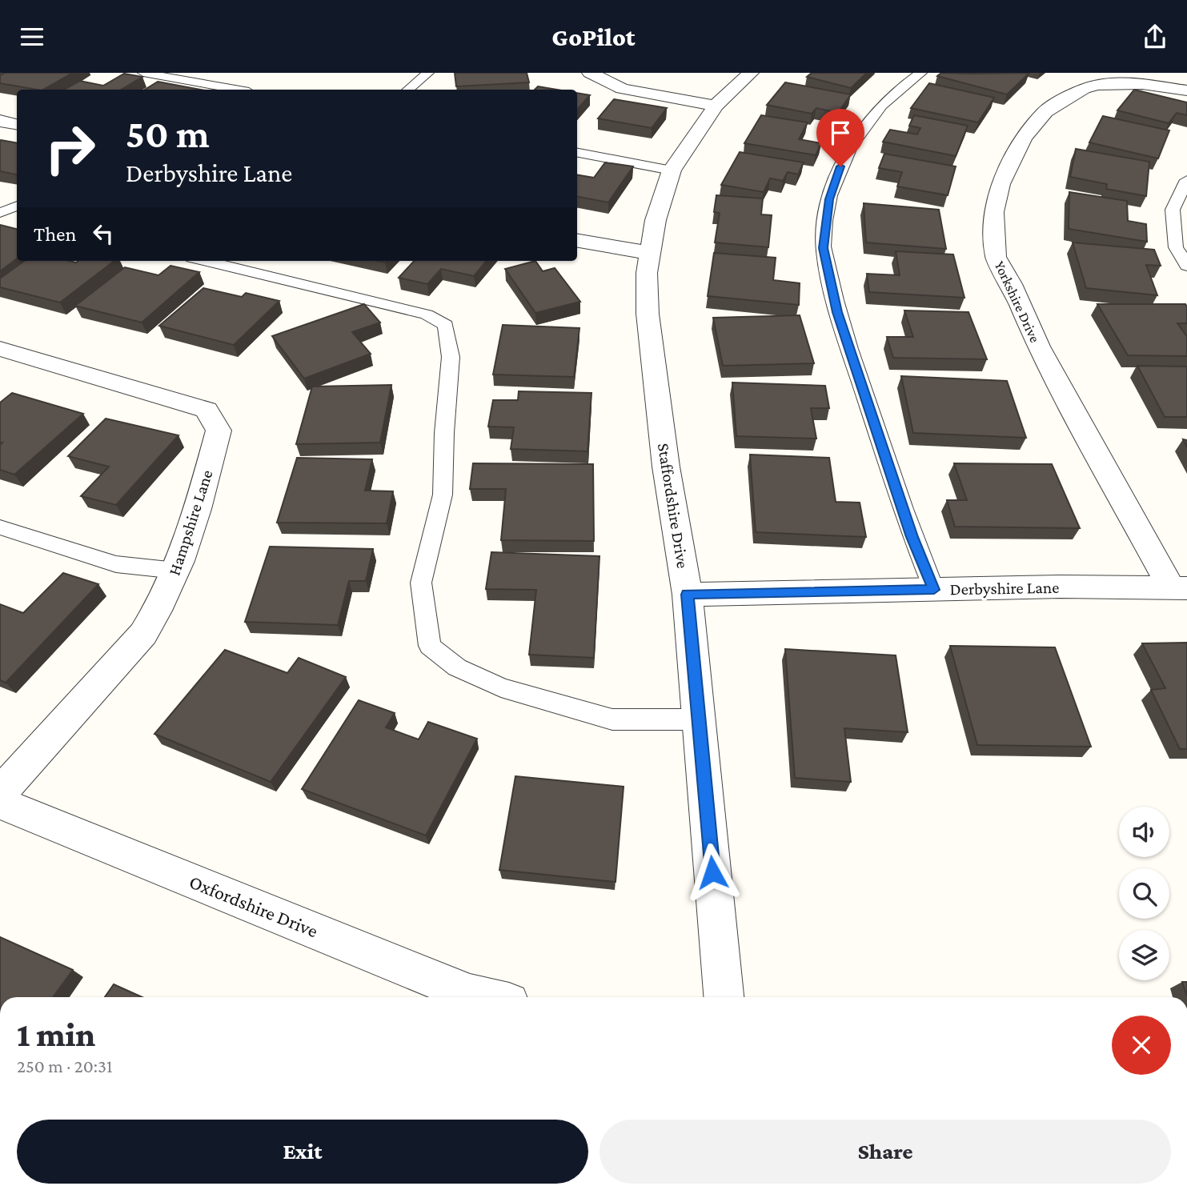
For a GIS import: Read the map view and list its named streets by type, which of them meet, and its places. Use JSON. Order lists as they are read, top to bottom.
{
  "streets": {
    "street": [
      "Yorkshire Drive",
      "Staffordshire Drive",
      "Hampshire Lane",
      "Derbyshire Lane",
      "Oxfordshire Drive"
    ]
  },
  "crossings": [
    ["Yorkshire Drive", "Derbyshire Lane"],
    ["Staffordshire Drive", "Derbyshire Lane"]
  ],
  "page": {
    "header": "GoPilot",
    "turn": ["50 m", "Derbyshire Lane"],
    "then": "Then",
    "heading": ["1 min", "250 m · 20:31"],
    "buttons": ["Exit", "Share"]
  }
}
